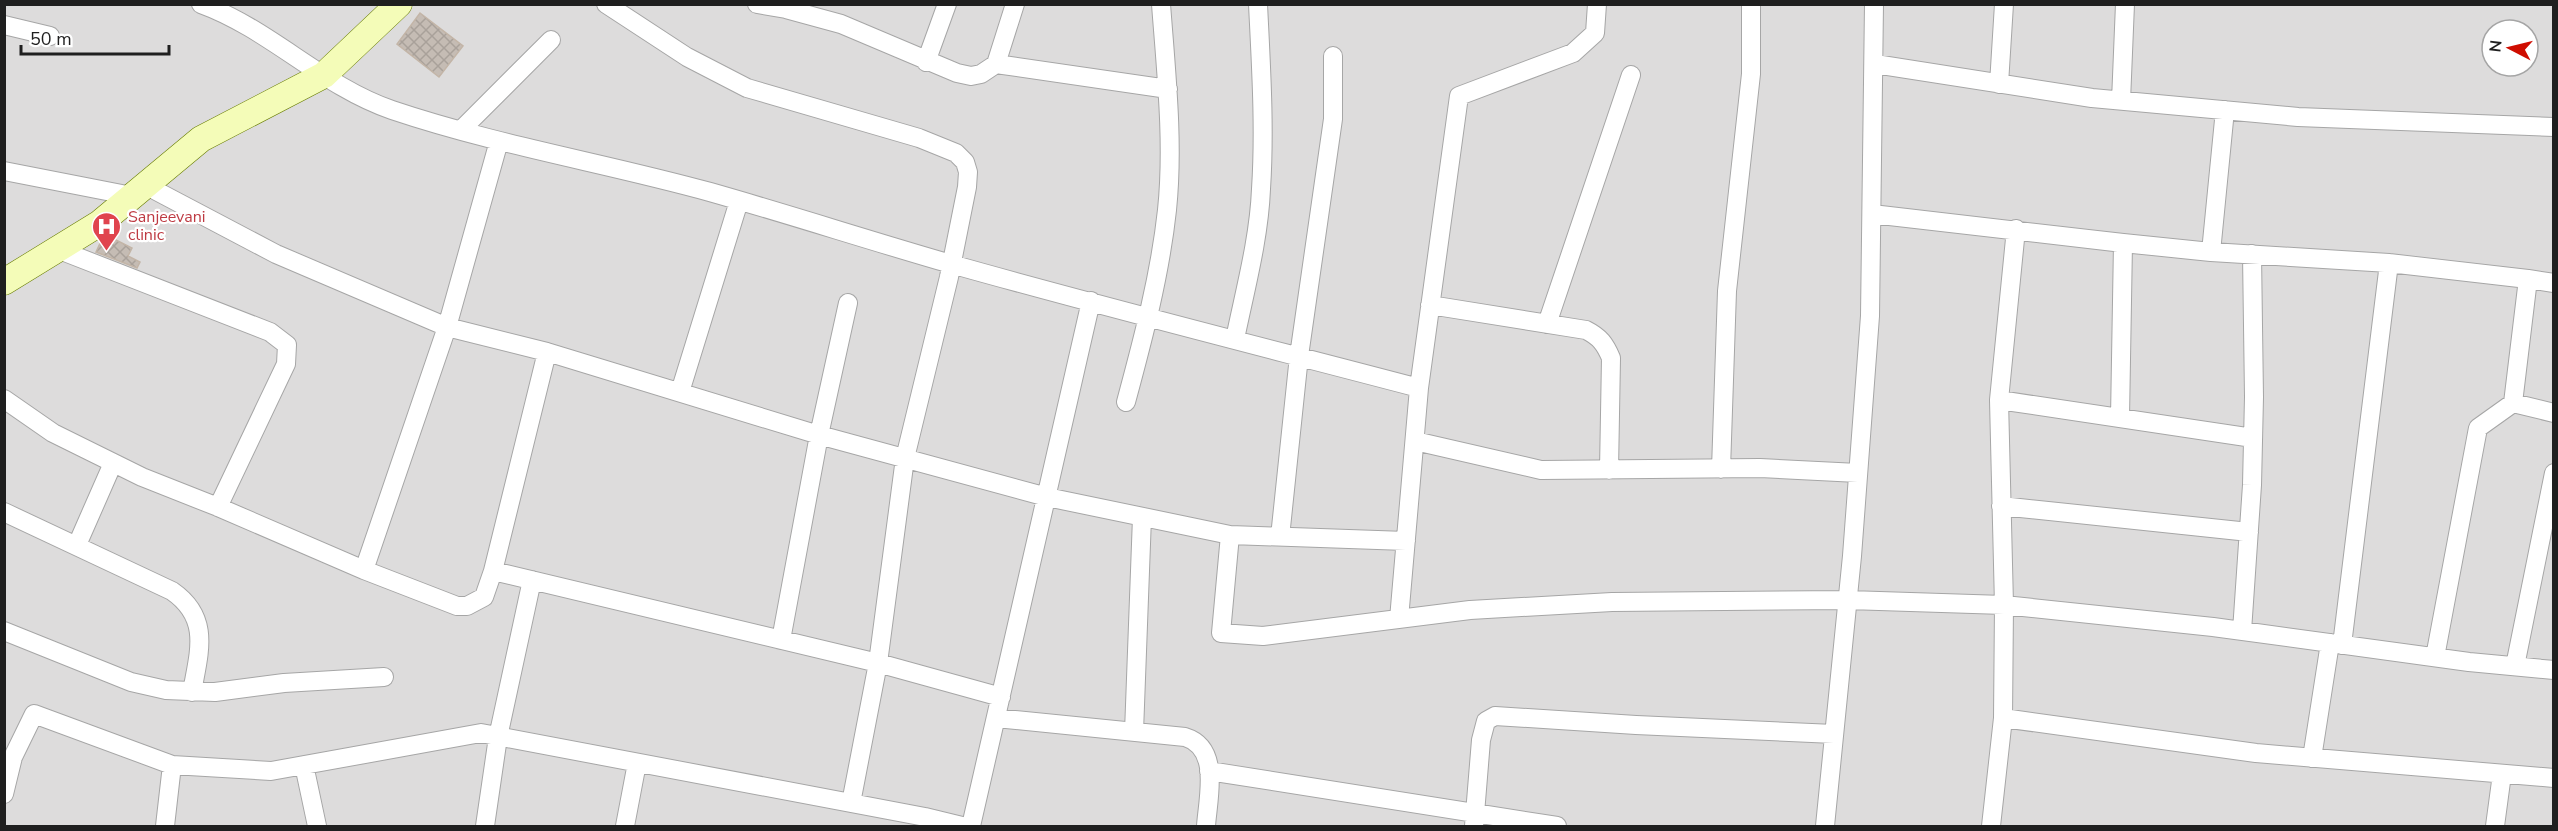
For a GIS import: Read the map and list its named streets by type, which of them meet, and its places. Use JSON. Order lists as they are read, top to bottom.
{
  "places": {
    "hospital": ["Sanjeevani clinic"]
  },
  "scale_bar": "50 m",
  "north": "left"
}
